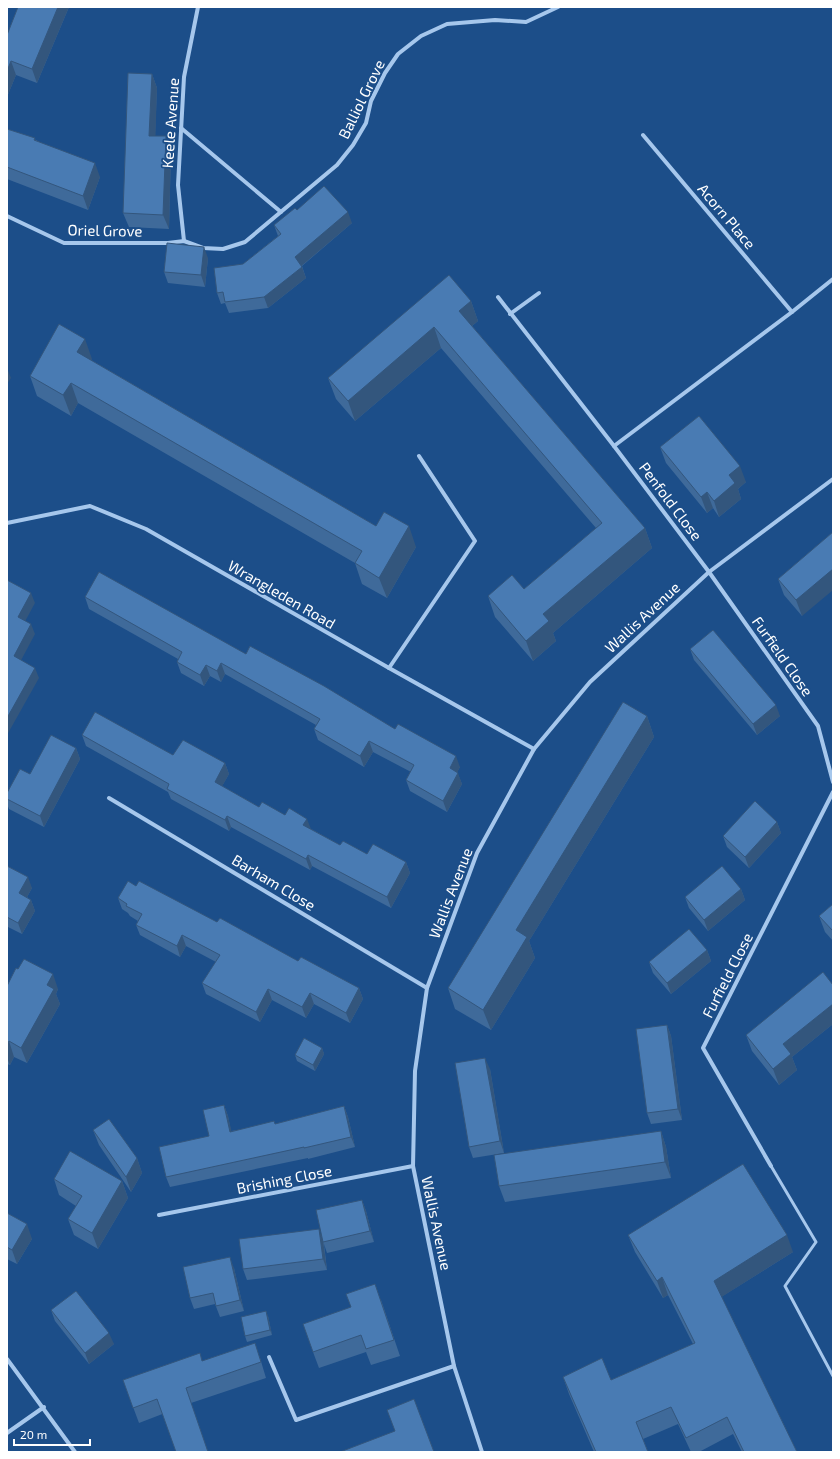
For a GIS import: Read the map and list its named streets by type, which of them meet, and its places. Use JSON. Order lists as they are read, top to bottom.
{
  "streets": {
    "street": [
      "Balliol Grove",
      "Keele Avenue",
      "Acorn Place",
      "Oriel Grove",
      "Penfold Close",
      "Wrangleden Road",
      "Wallis Avenue",
      "Furfield Close",
      "Barham Close",
      "Brishing Close"
    ]
  },
  "crossings": [
    ["Balliol Grove", "Keele Avenue"],
    ["Balliol Grove", "Oriel Grove"],
    ["Keele Avenue", "Oriel Grove"],
    ["Penfold Close", "Wallis Avenue"],
    ["Penfold Close", "Furfield Close"],
    ["Wrangleden Road", "Wallis Avenue"],
    ["Wallis Avenue", "Furfield Close"],
    ["Wallis Avenue", "Barham Close"],
    ["Wallis Avenue", "Brishing Close"]
  ],
  "scale_bar": "20 m"
}
